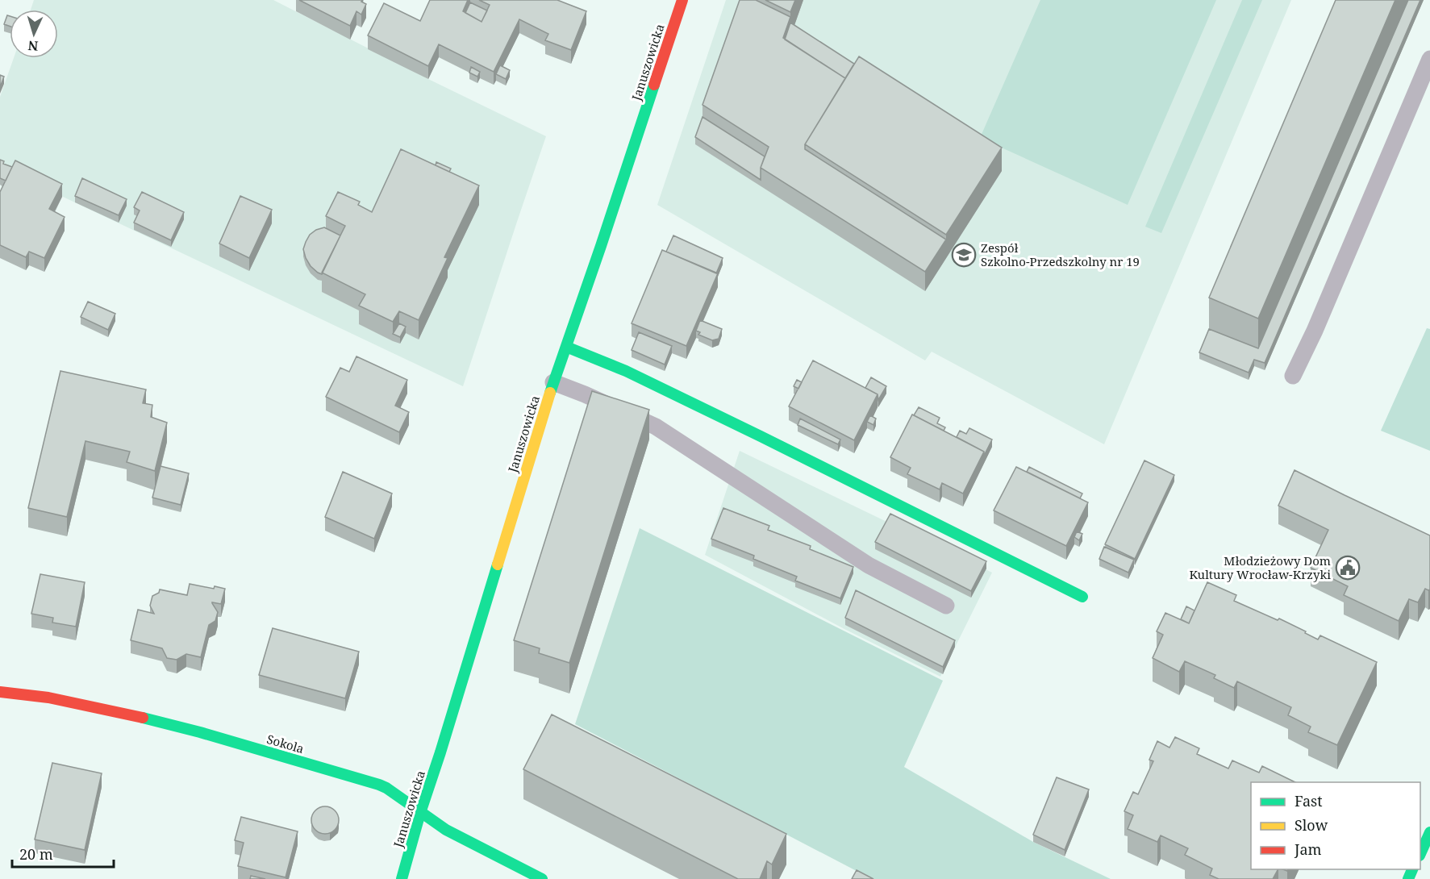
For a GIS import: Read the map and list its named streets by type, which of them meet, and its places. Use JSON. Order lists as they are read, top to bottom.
{
  "streets": {
    "street": ["Januszowicka", "Sokola"]
  },
  "crossings": [
    ["Januszowicka", "Sokola"]
  ],
  "places": {
    "school or university": ["Zespół Szkolno-Przedszkolny nr 19"],
    "public building": ["Młodzieżowy Dom Kultury Wrocław-Krzyki"]
  },
  "legend": ["Fast", "Slow", "Jam"],
  "scale_bar": "20 m",
  "north": "bottom"
}
